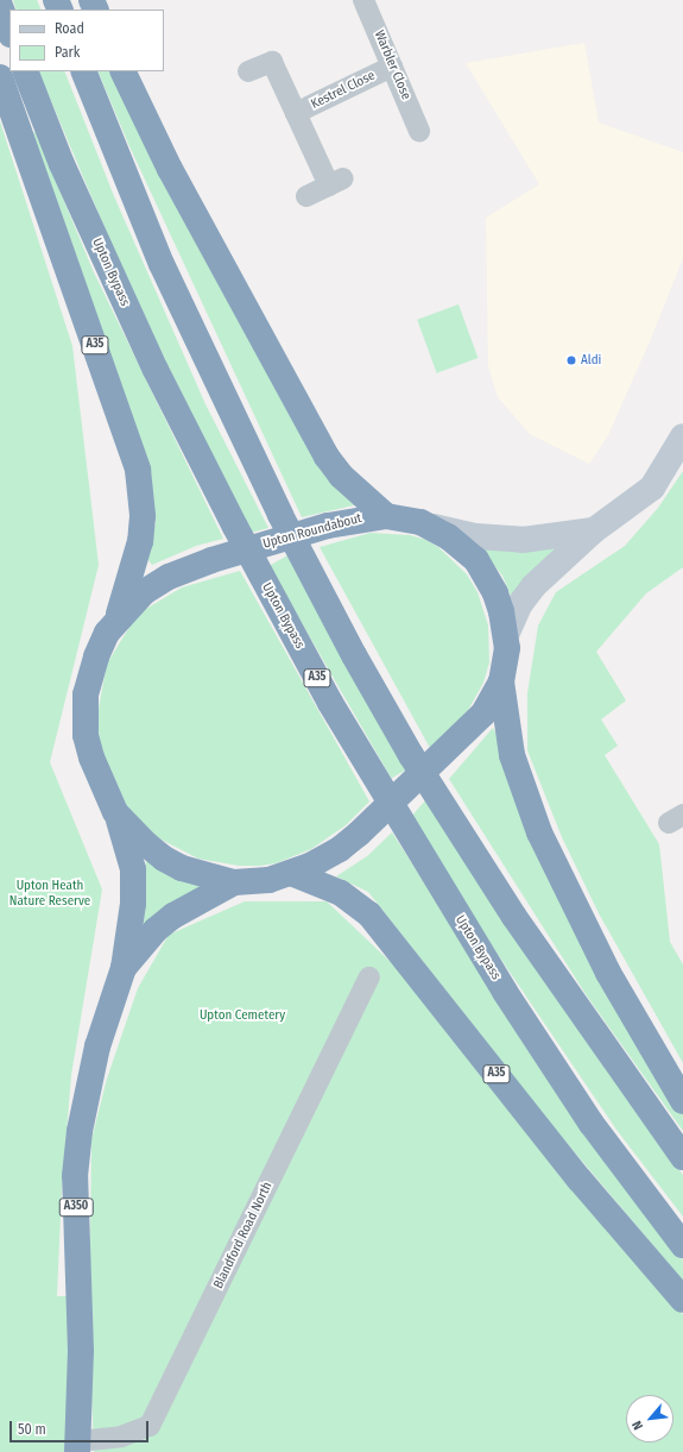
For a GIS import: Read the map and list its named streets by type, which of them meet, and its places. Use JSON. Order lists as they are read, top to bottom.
{
  "streets": {
    "highway": [
      "Upton Bypass",
      "A35",
      "Upton Roundabout",
      "A350",
      "Blandford Road North"
    ],
    "street": ["Warbler Close", "Kestrel Close"]
  },
  "crossings": [
    ["Warbler Close", "Kestrel Close"],
    ["A35", "Upton Roundabout"],
    ["Upton Roundabout", "Blandford Road North"]
  ],
  "parks": ["Upton Heath Nature Reserve", "Upton Cemetery"],
  "places": ["Aldi"],
  "legend": ["Road", "Park"],
  "scale_bar": "50 m",
  "north": "bottom left"
}
